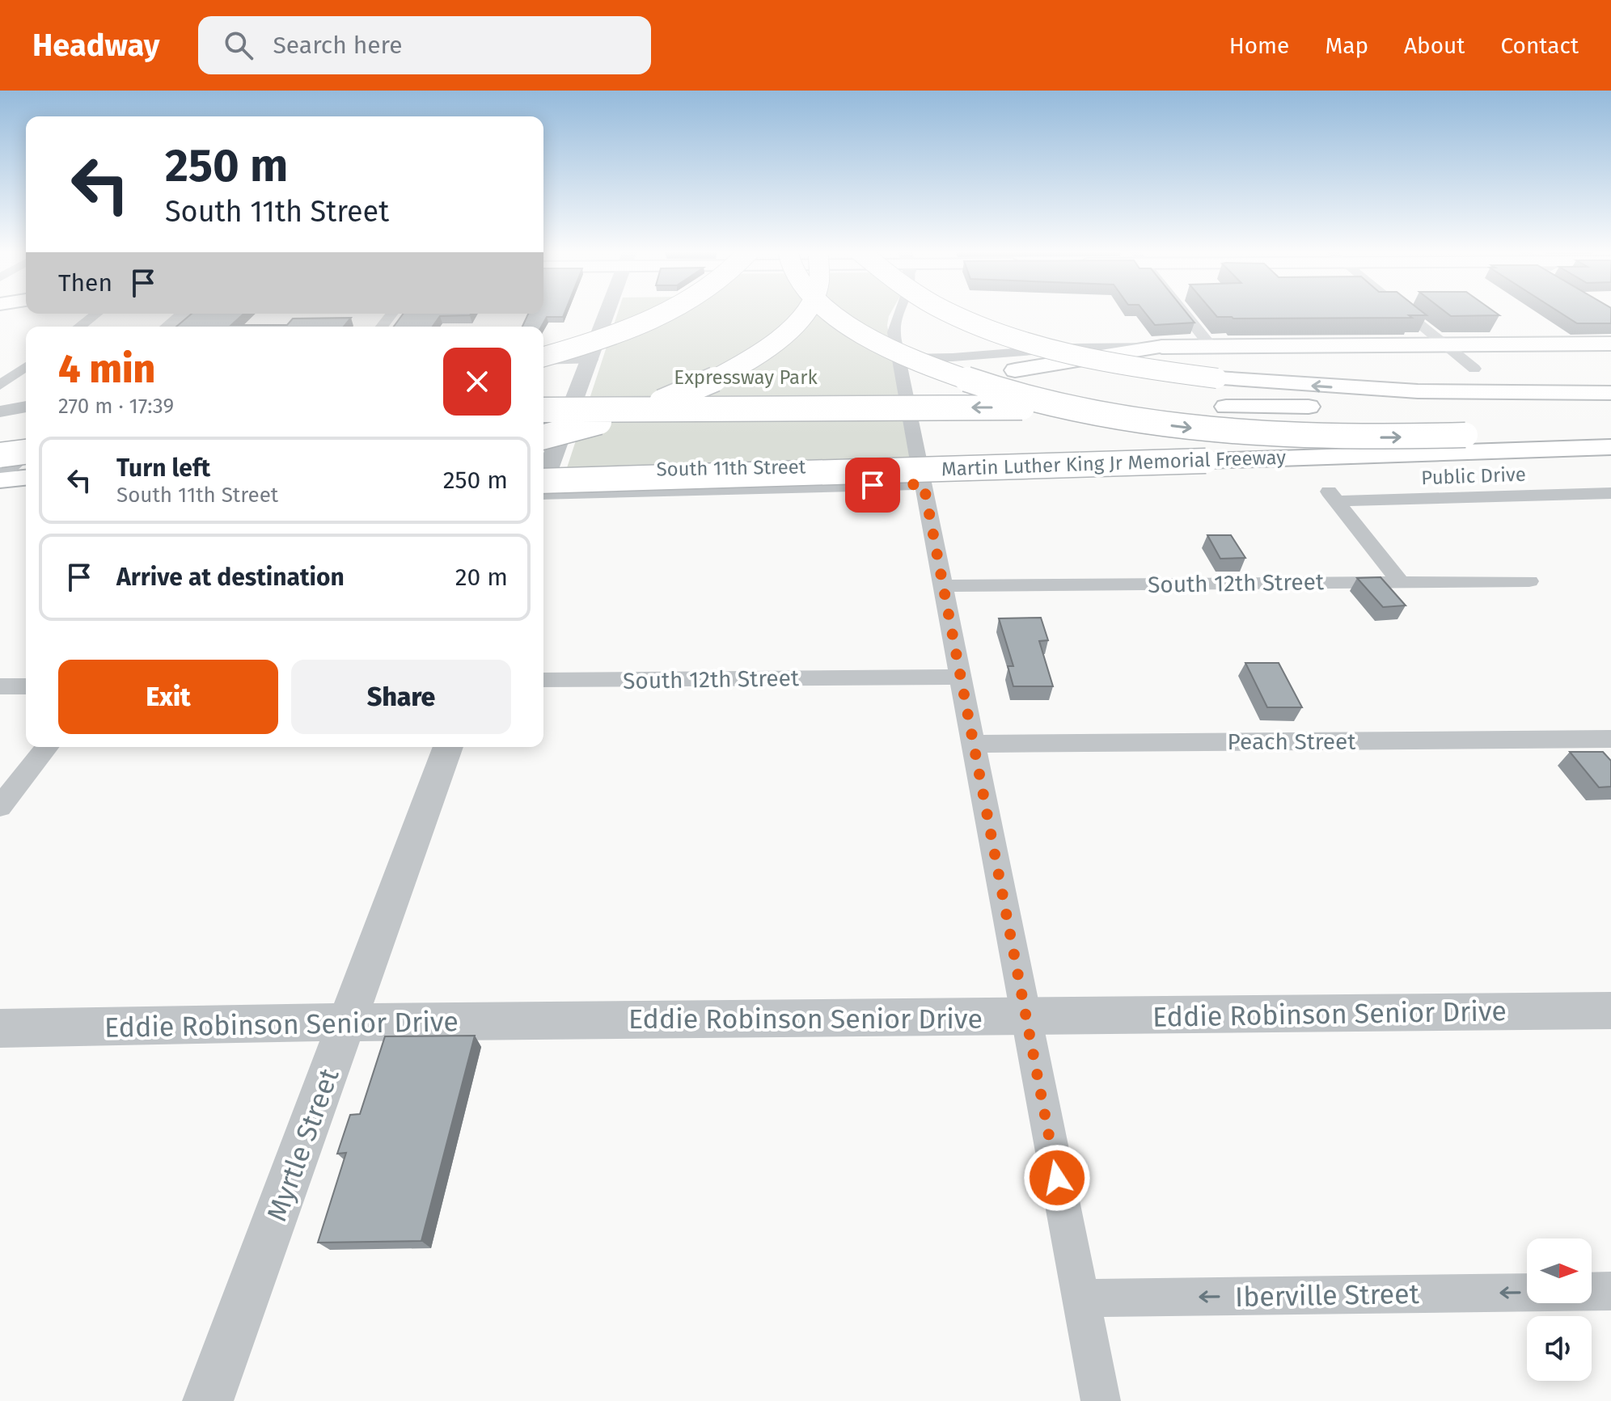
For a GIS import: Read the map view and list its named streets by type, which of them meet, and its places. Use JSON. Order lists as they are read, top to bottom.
{
  "streets": {
    "main road": ["Martin Luther King Jr Memorial Freeway"],
    "street": [
      "South 11th Street",
      "Public Drive",
      "South 12th Street",
      "Peach Street",
      "Eddie Robinson Senior Drive",
      "Myrtle Street",
      "Iberville Street"
    ]
  },
  "crossings": [
    ["Public Drive", "South 12th Street"],
    ["Eddie Robinson Senior Drive", "Myrtle Street"]
  ],
  "one_way": ["Iberville Street"],
  "parks": ["Expressway Park"],
  "north": "right",
  "page": {
    "header": "Headway",
    "search": "Search here",
    "nav": [
      "Home",
      "Map",
      "About",
      "Contact"
    ],
    "turn": ["250 m", "South 11th Street"],
    "then": "Then",
    "heading": ["4 min", "270 m · 17:39"],
    "list": [
      {
        "name": "Turn left",
        "note": "South 11th Street",
        "value": "250 m"
      },
      {
        "name": "Arrive at destination",
        "value": "20 m"
      }
    ],
    "buttons": ["Exit", "Share"]
  }
}
